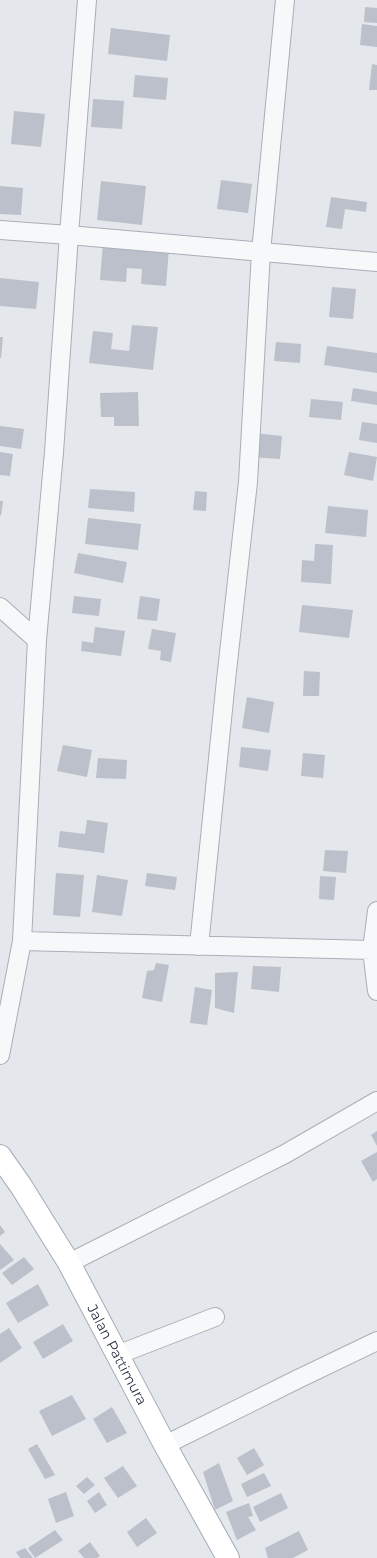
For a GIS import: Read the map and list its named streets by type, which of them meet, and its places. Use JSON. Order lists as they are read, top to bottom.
{
  "streets": {
    "main road": ["Jalan Pattimura"]
  }
}
